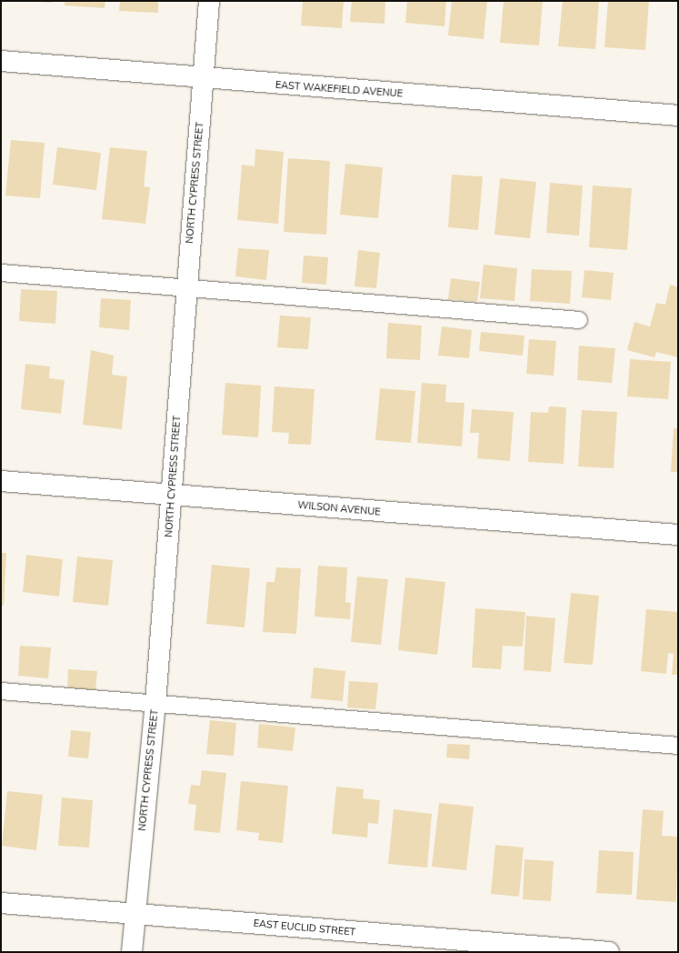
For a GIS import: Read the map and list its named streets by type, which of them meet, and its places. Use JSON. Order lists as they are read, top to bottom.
{
  "streets": {
    "street": [
      "EAST WAKEFIELD AVENUE",
      "NORTH CYPRESS STREET",
      "WILSON AVENUE",
      "EAST EUCLID STREET"
    ]
  },
  "crossings": [
    ["EAST WAKEFIELD AVENUE", "NORTH CYPRESS STREET"],
    ["NORTH CYPRESS STREET", "WILSON AVENUE"],
    ["NORTH CYPRESS STREET", "EAST EUCLID STREET"]
  ]
}
